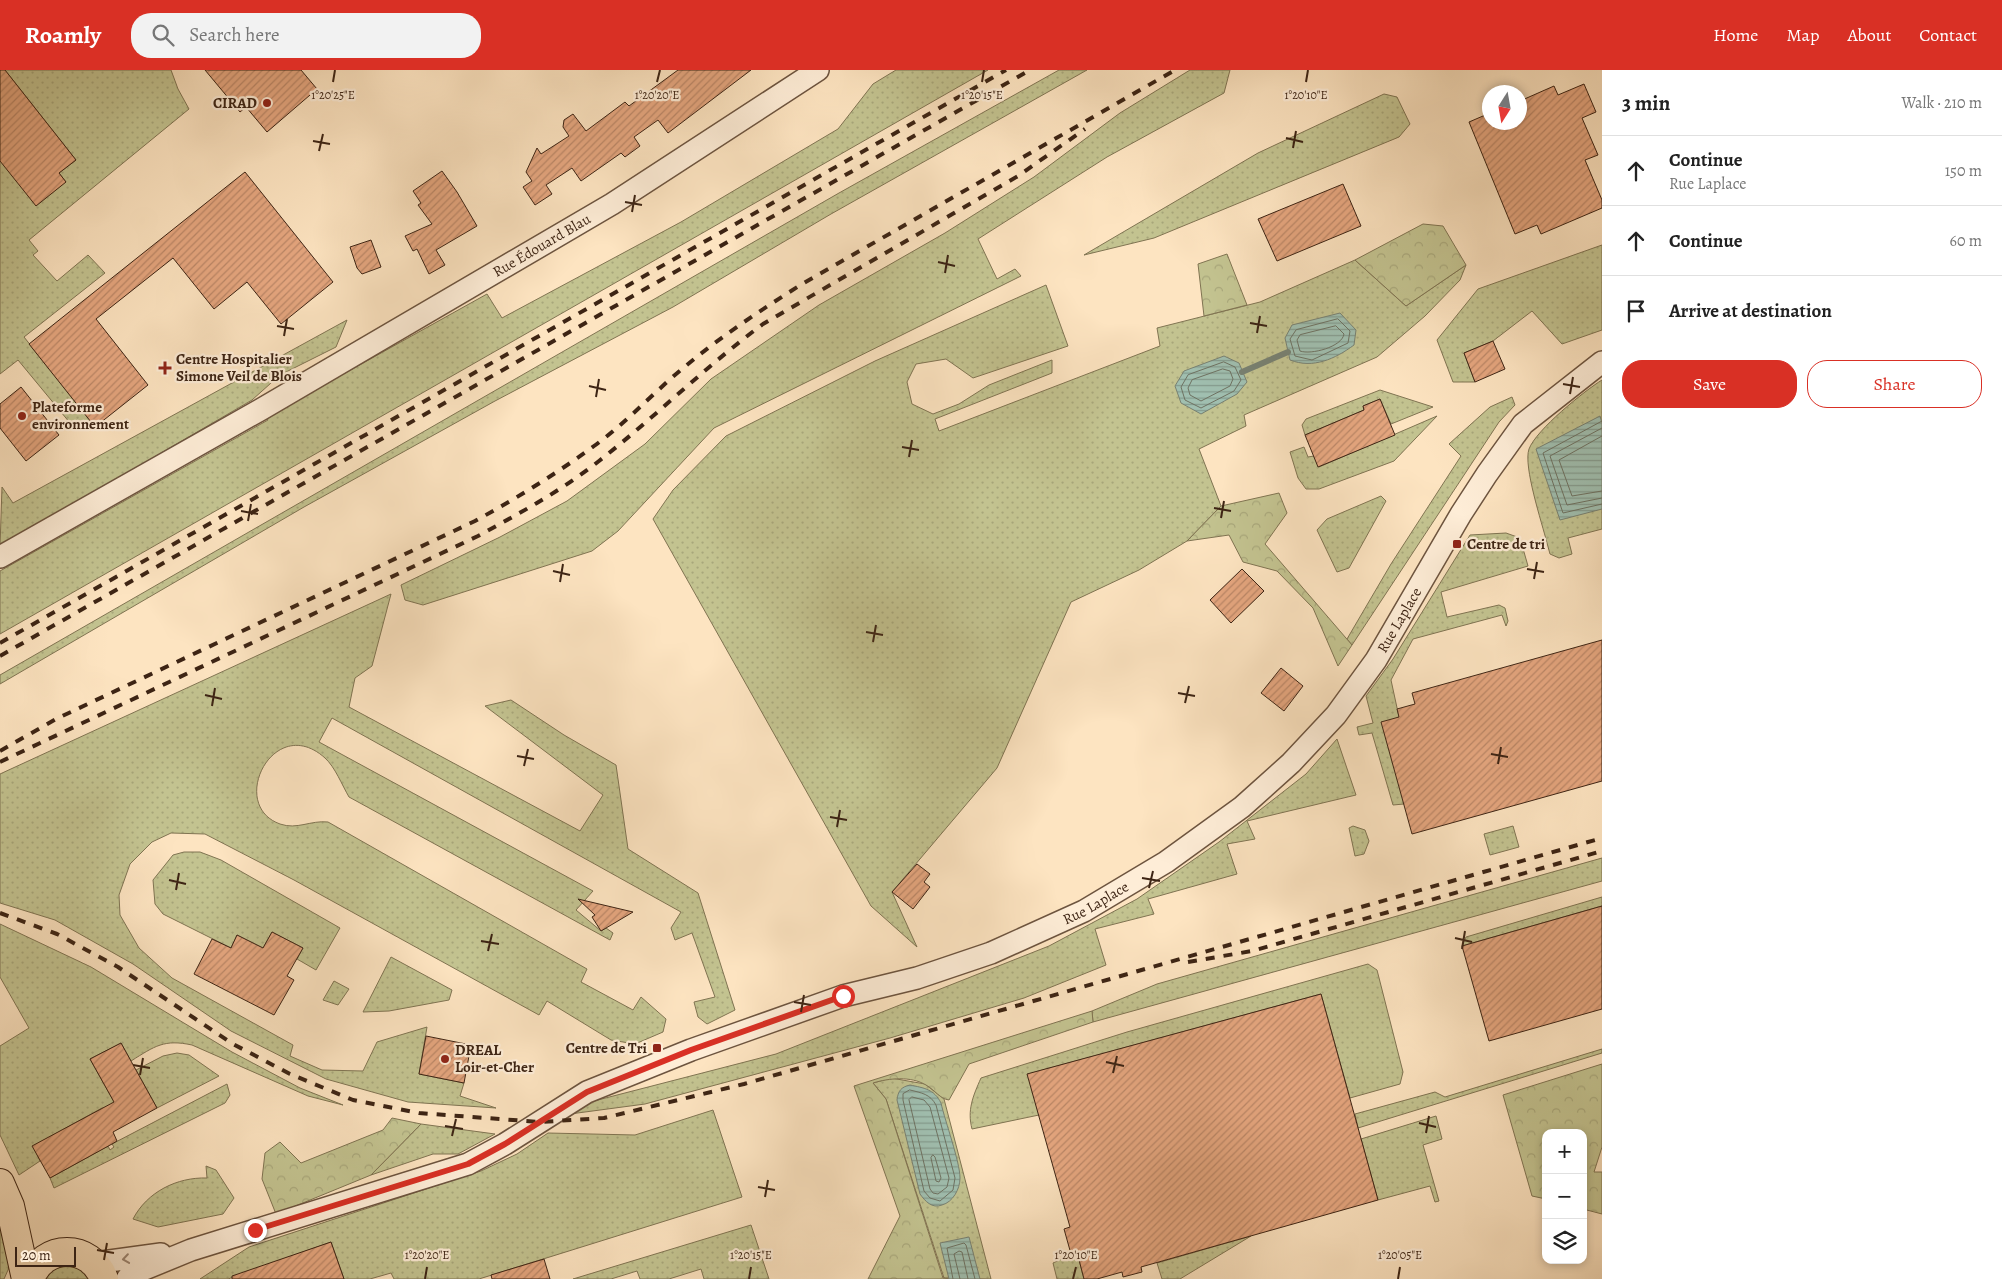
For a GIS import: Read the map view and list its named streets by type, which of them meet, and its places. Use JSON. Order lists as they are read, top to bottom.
{
  "streets": {
    "street": ["Rue Édouard Blau", "Rue Laplace"]
  },
  "places": {
    "other": ["CIRAD", "Plateforme environnement", "DREAL Loir-et-Cher"],
    "health": ["Centre Hospitalier Simone Veil de Blois"],
    "transit": ["Centre de tri", "Centre de Tri"]
  },
  "scale_bar": "20 m",
  "north": "bottom",
  "page": {
    "header": "Roamly",
    "search": "Search here",
    "nav": [
      "Home",
      "Map",
      "About",
      "Contact"
    ],
    "heading": ["3 min", "Walk · 210 m"],
    "list": [
      ["Continue", "Rue Laplace", "150 m"],
      ["Continue", "60 m"],
      "Arrive at destination"
    ],
    "buttons": ["Save", "Share"],
    "map_buttons": ["+", "−"],
    "scale": "20 m"
  },
  "coordinates": [
    "1°20'25\"E",
    "1°20'20\"E",
    "1°20'15\"E",
    "1°20'10\"E",
    "1°20'05\"E"
  ]
}
